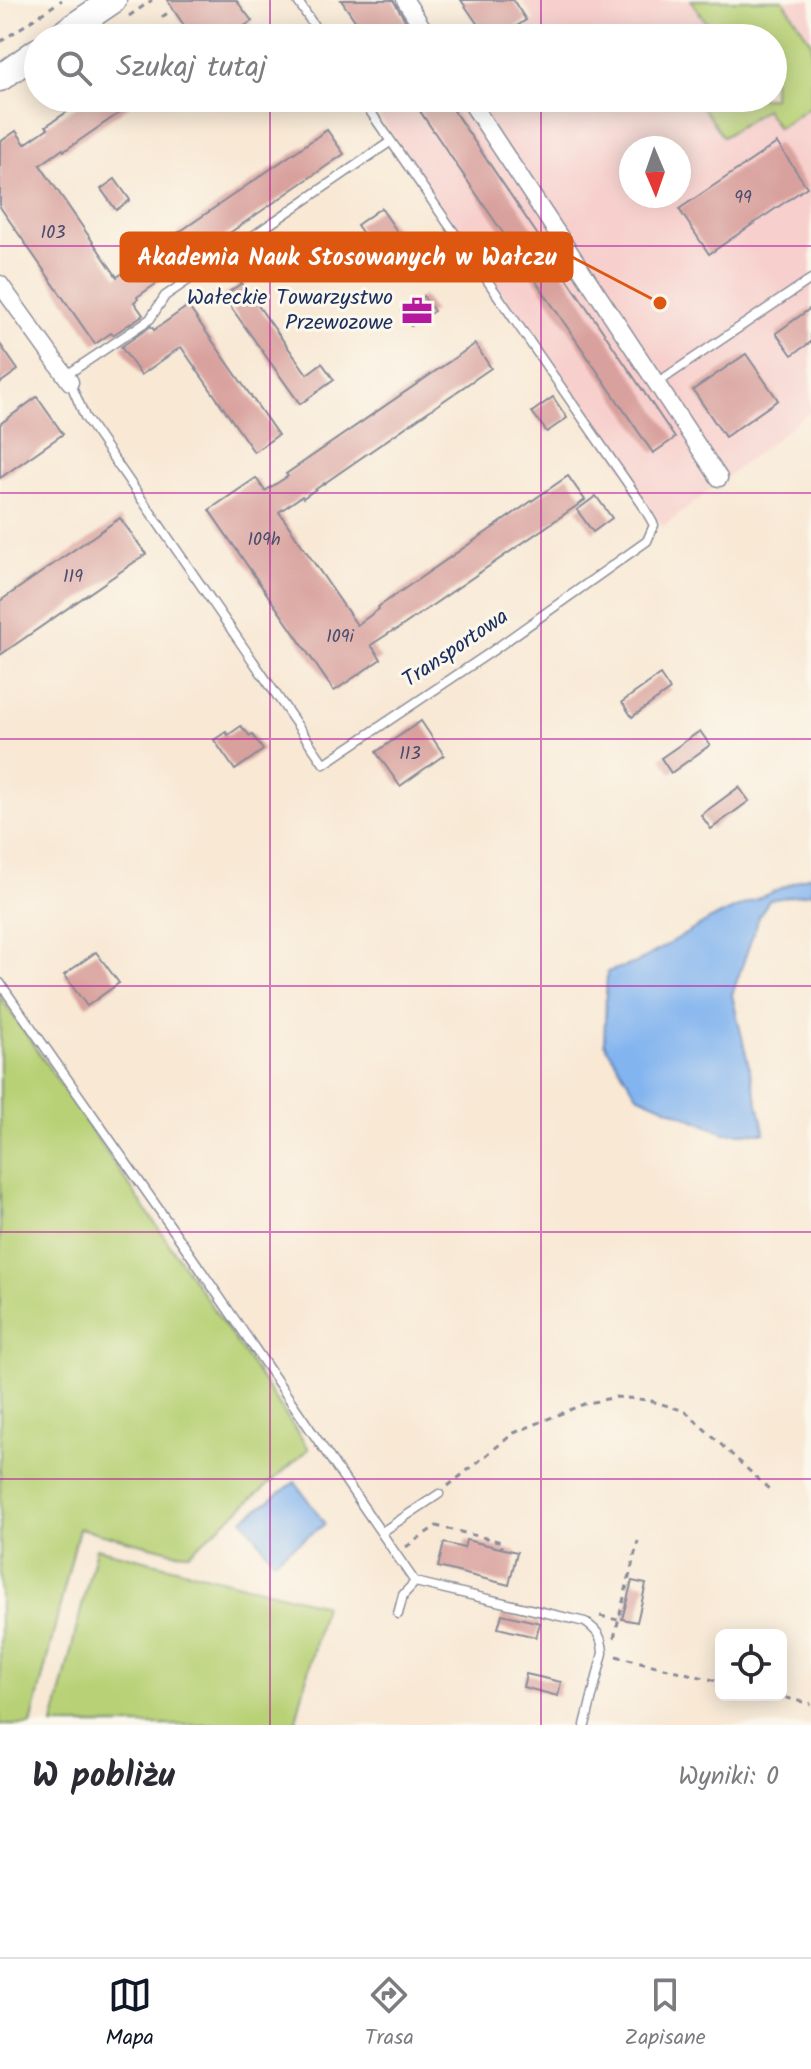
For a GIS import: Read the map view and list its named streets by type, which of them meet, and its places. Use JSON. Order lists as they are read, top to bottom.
{
  "streets": {
    "street": ["Transportowa"]
  },
  "places": {
    "other": ["Akademia Nauk Stosowanych w Wałczu"],
    "office": ["Wałeckie Towarzystwo Przewozowe"]
  },
  "house_numbers": [
    "99",
    "103",
    "109h",
    "119",
    "109i",
    "113"
  ],
  "north": "bottom",
  "page": {
    "search": "Szukaj tutaj",
    "heading": ["W pobliżu", "Wyniki: 0"],
    "nav": ["Mapa", "Trasa", "Zapisane"]
  }
}
